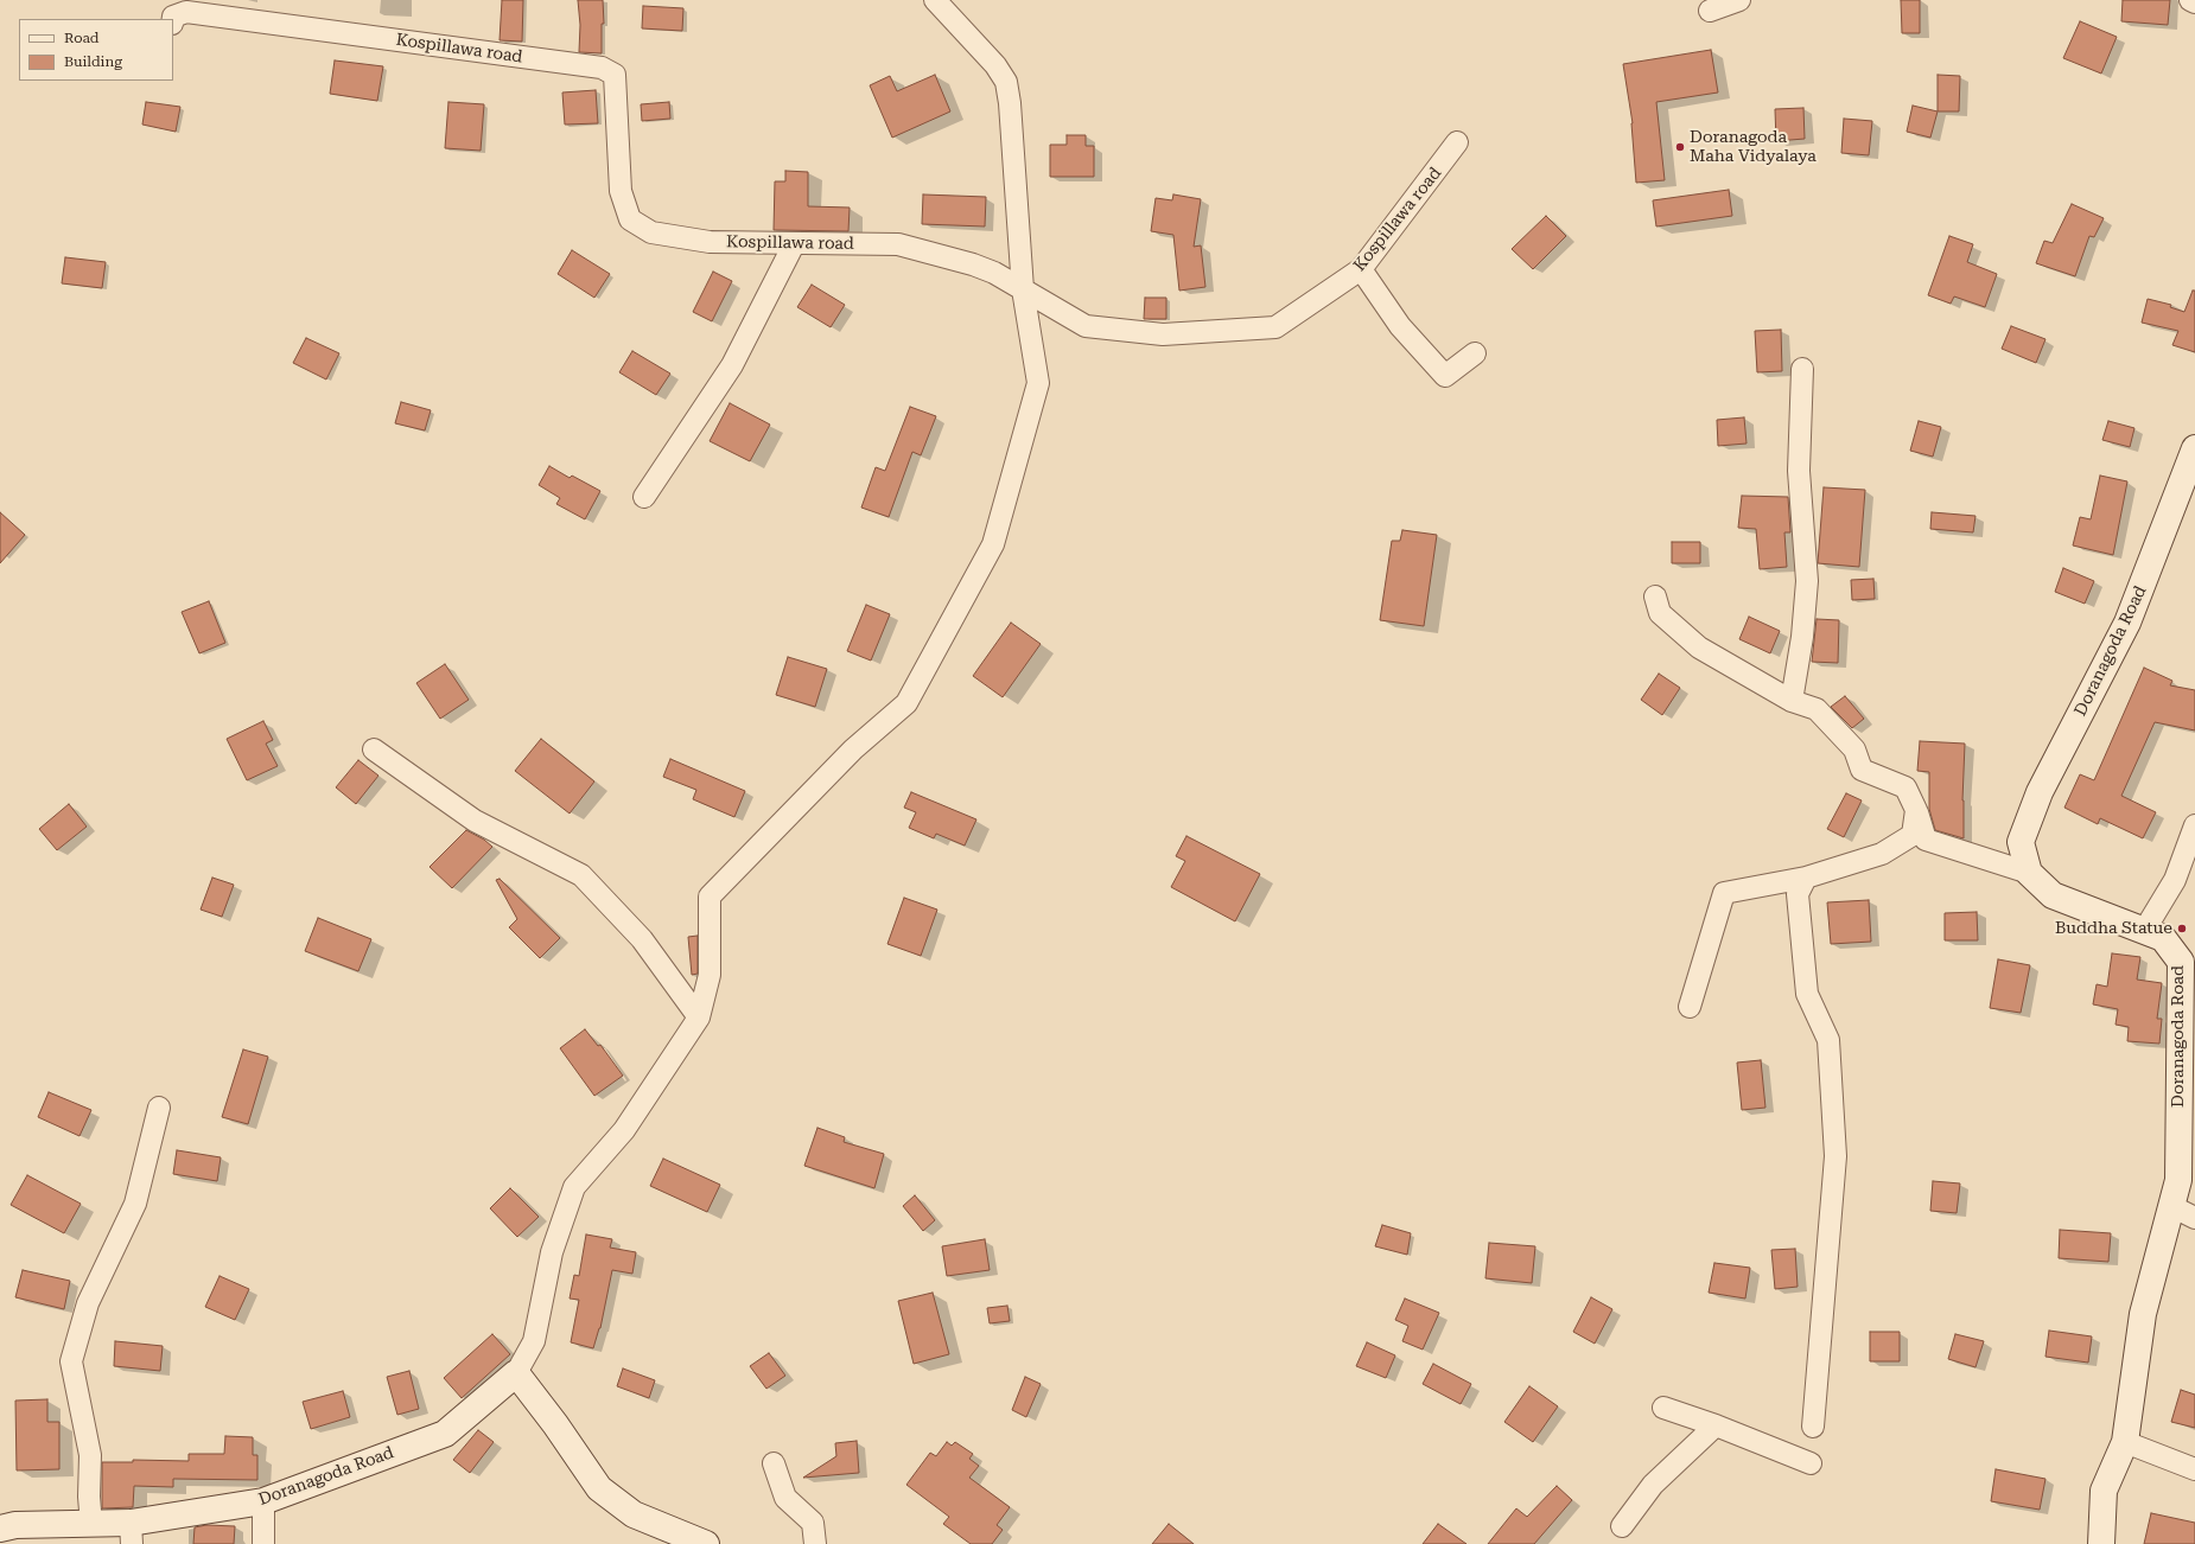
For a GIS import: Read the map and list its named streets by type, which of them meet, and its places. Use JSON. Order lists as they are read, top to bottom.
{
  "streets": {
    "street": ["Kospillawa road", "Doranagoda Road"]
  },
  "places": ["Doranagoda Maha Vidyalaya", "Buddha Statue"],
  "legend": ["Road", "Building"]
}
